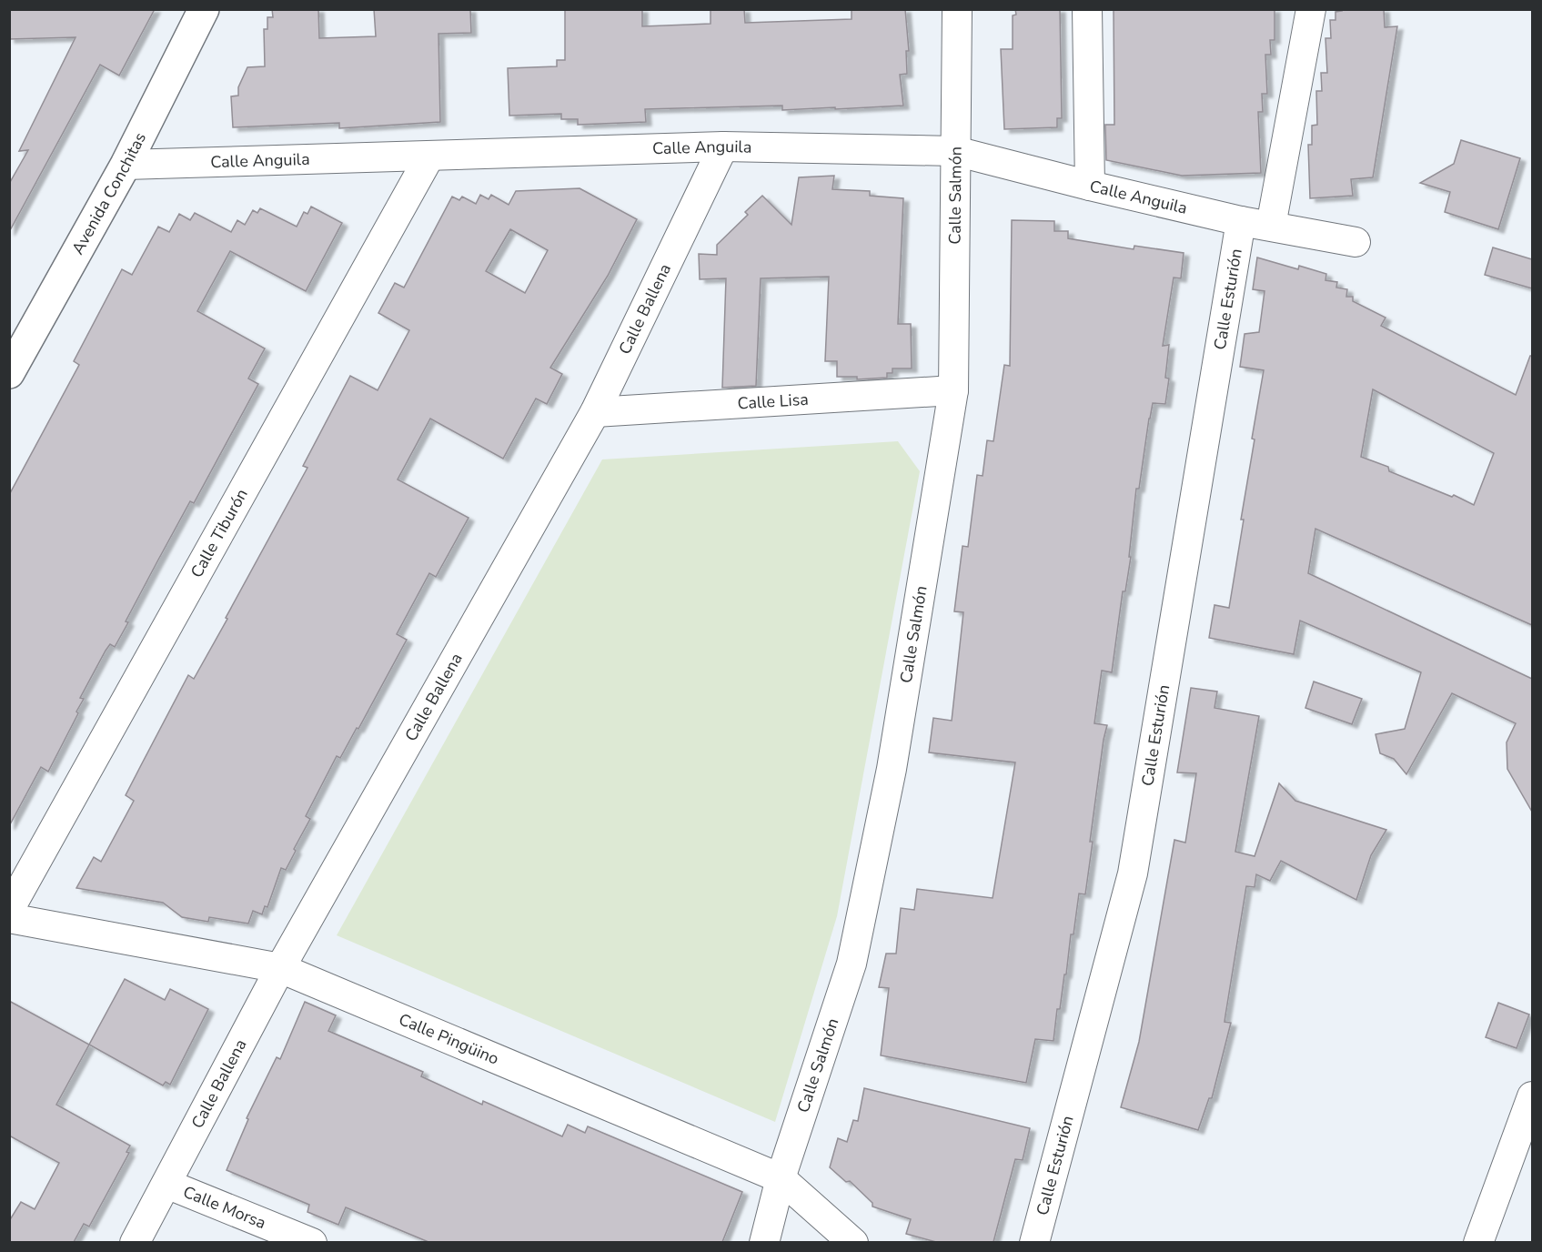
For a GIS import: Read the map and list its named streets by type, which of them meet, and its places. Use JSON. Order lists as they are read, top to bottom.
{
  "streets": {
    "street": [
      "Calle Anguila",
      "Avenida Conchitas",
      "Calle Salmón",
      "Calle Esturión",
      "Calle Ballena",
      "Calle Lisa",
      "Calle Tiburón",
      "Calle Pingüino",
      "Calle Morsa"
    ]
  },
  "crossings": [
    ["Calle Anguila", "Avenida Conchitas"],
    ["Calle Anguila", "Calle Salmón"],
    ["Calle Anguila", "Calle Esturión"],
    ["Calle Anguila", "Calle Ballena"],
    ["Calle Anguila", "Calle Tiburón"],
    ["Calle Salmón", "Calle Lisa"],
    ["Calle Salmón", "Calle Pingüino"],
    ["Calle Ballena", "Calle Lisa"],
    ["Calle Ballena", "Calle Pingüino"],
    ["Calle Ballena", "Calle Morsa"]
  ]
}
